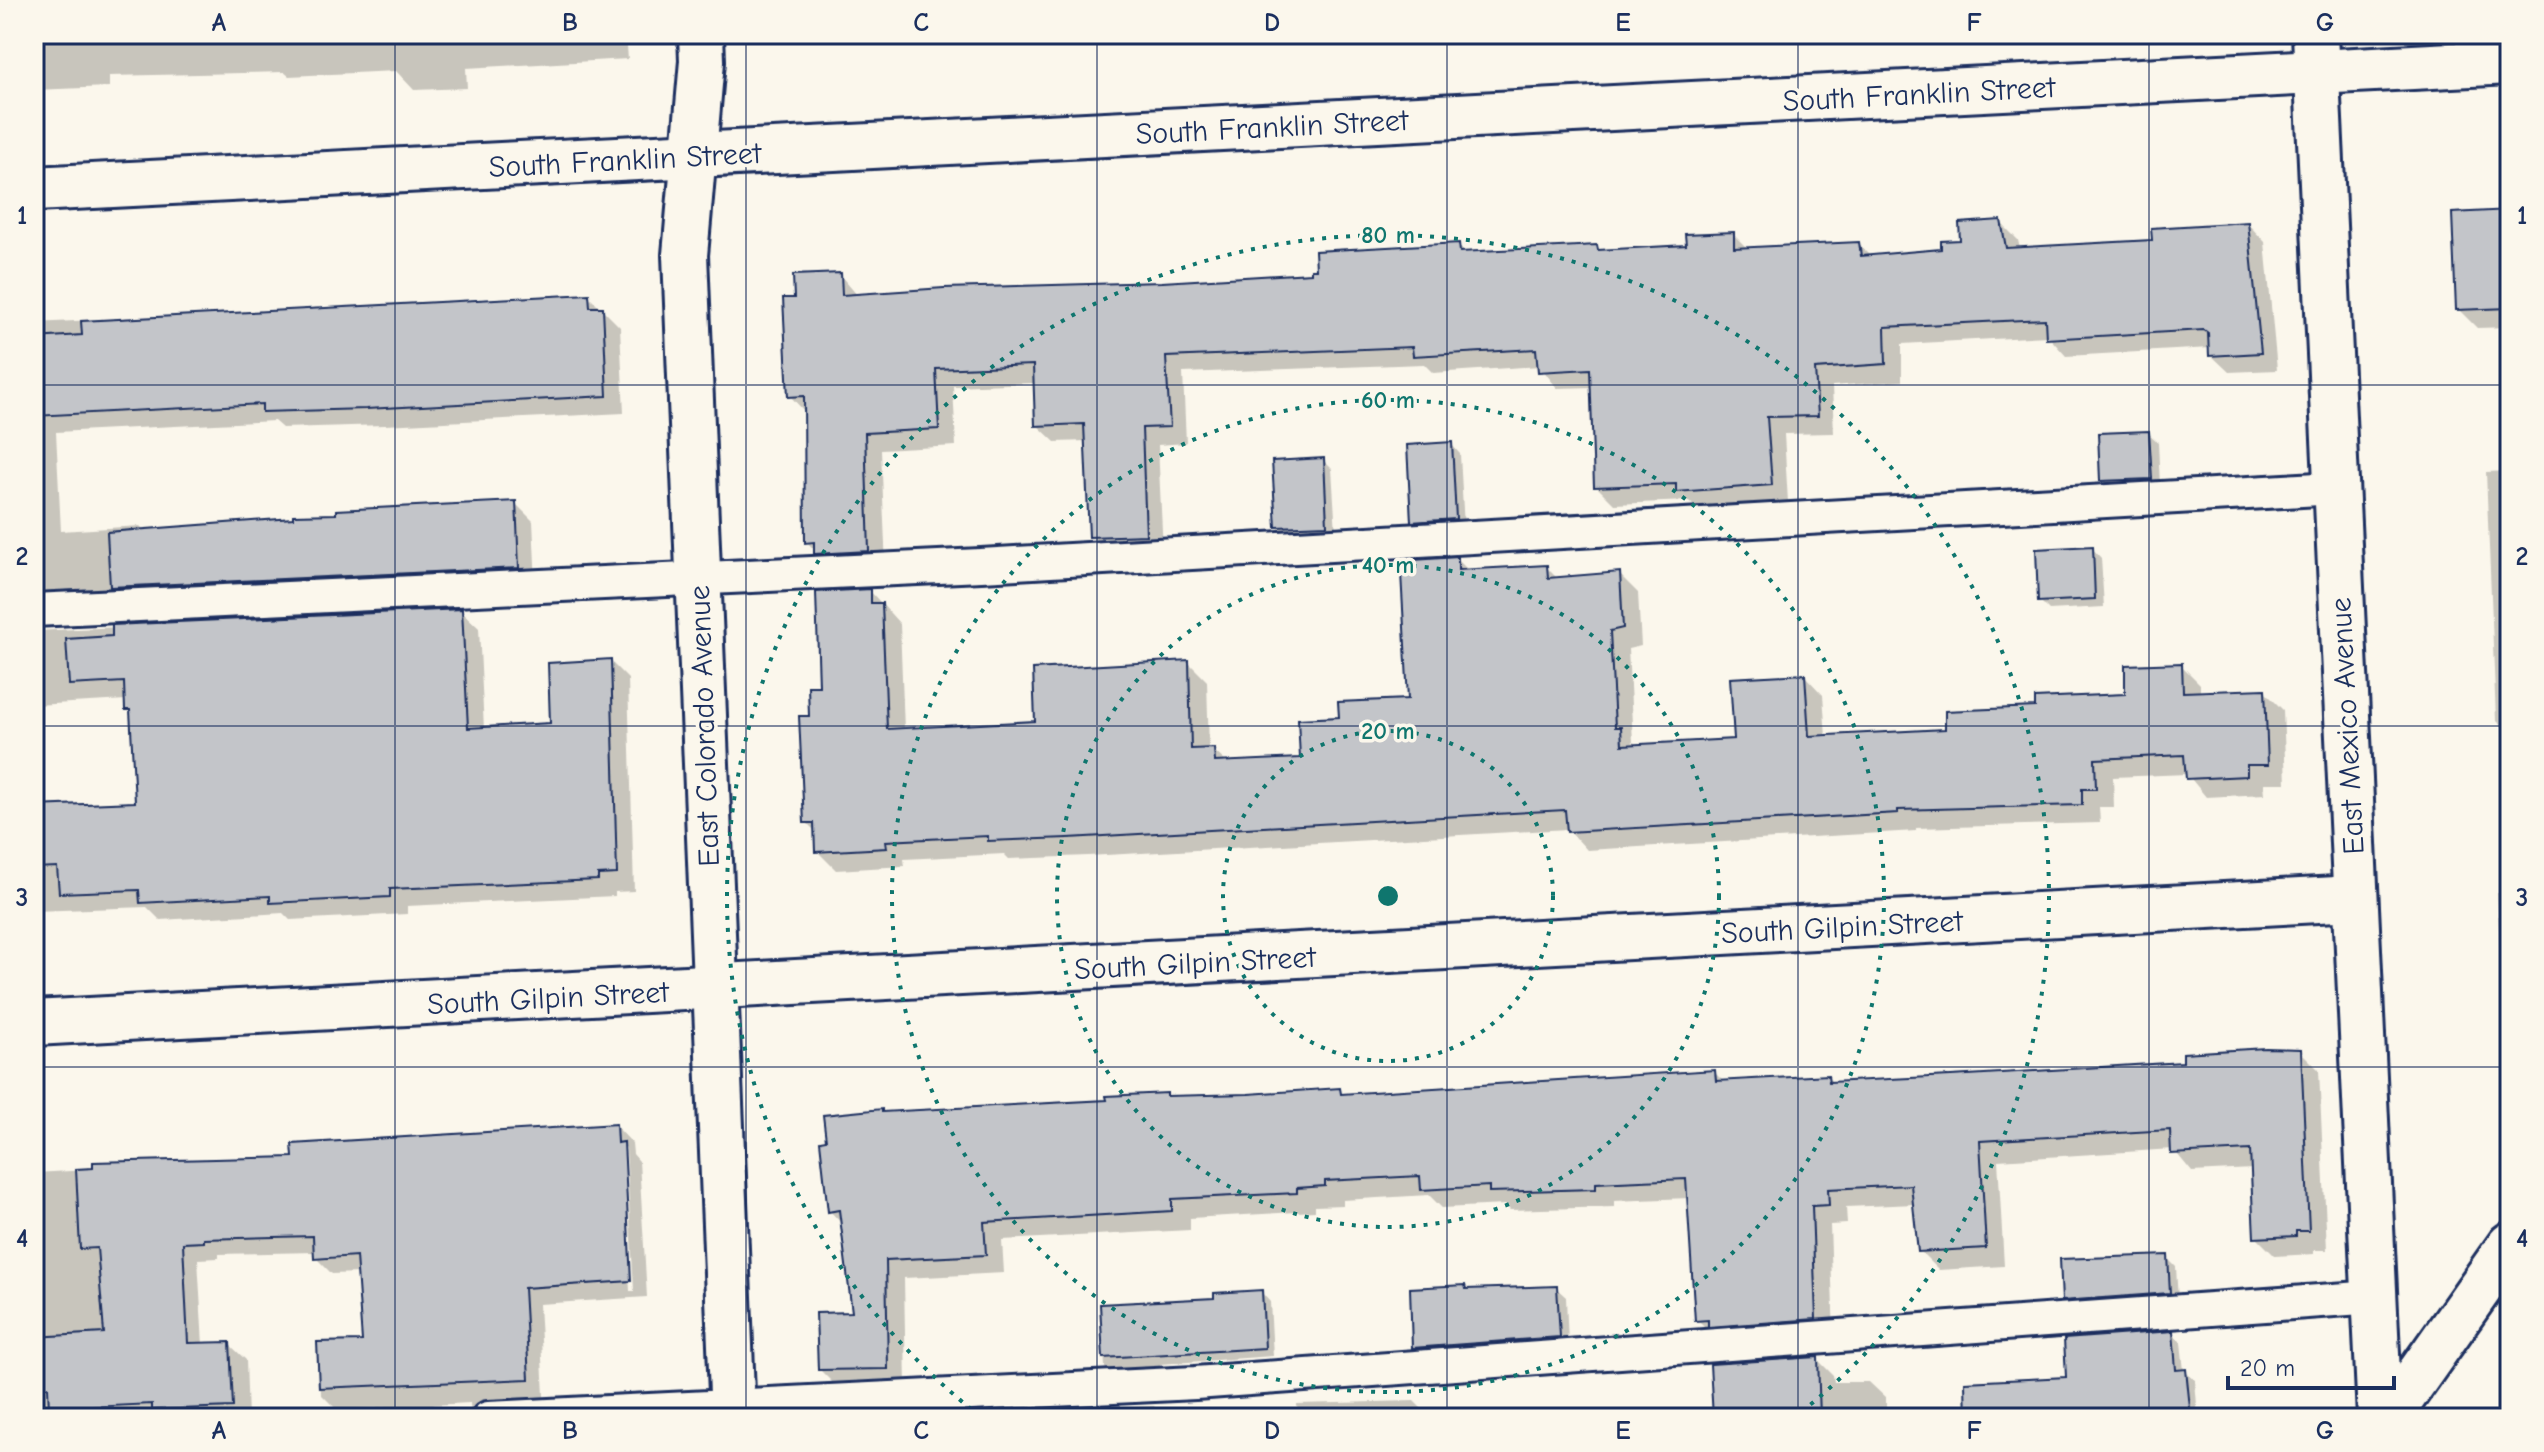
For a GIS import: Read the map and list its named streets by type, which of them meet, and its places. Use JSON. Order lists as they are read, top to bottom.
{
  "streets": {
    "street": [
      "South Franklin Street",
      "East Colorado Avenue",
      "East Mexico Avenue",
      "South Gilpin Street"
    ]
  },
  "crossings": [
    ["South Franklin Street", "East Colorado Avenue"],
    ["South Franklin Street", "East Mexico Avenue"],
    ["East Colorado Avenue", "South Gilpin Street"],
    ["East Mexico Avenue", "South Gilpin Street"]
  ],
  "scale_bar": "20 m",
  "grid": {
    "columns": [
      "A",
      "B",
      "C",
      "D",
      "E",
      "F",
      "G"
    ],
    "rows": [
      "1",
      "2",
      "3",
      "4"
    ]
  },
  "rings": [
    "80 m",
    "60 m",
    "40 m",
    "20 m"
  ]
}
